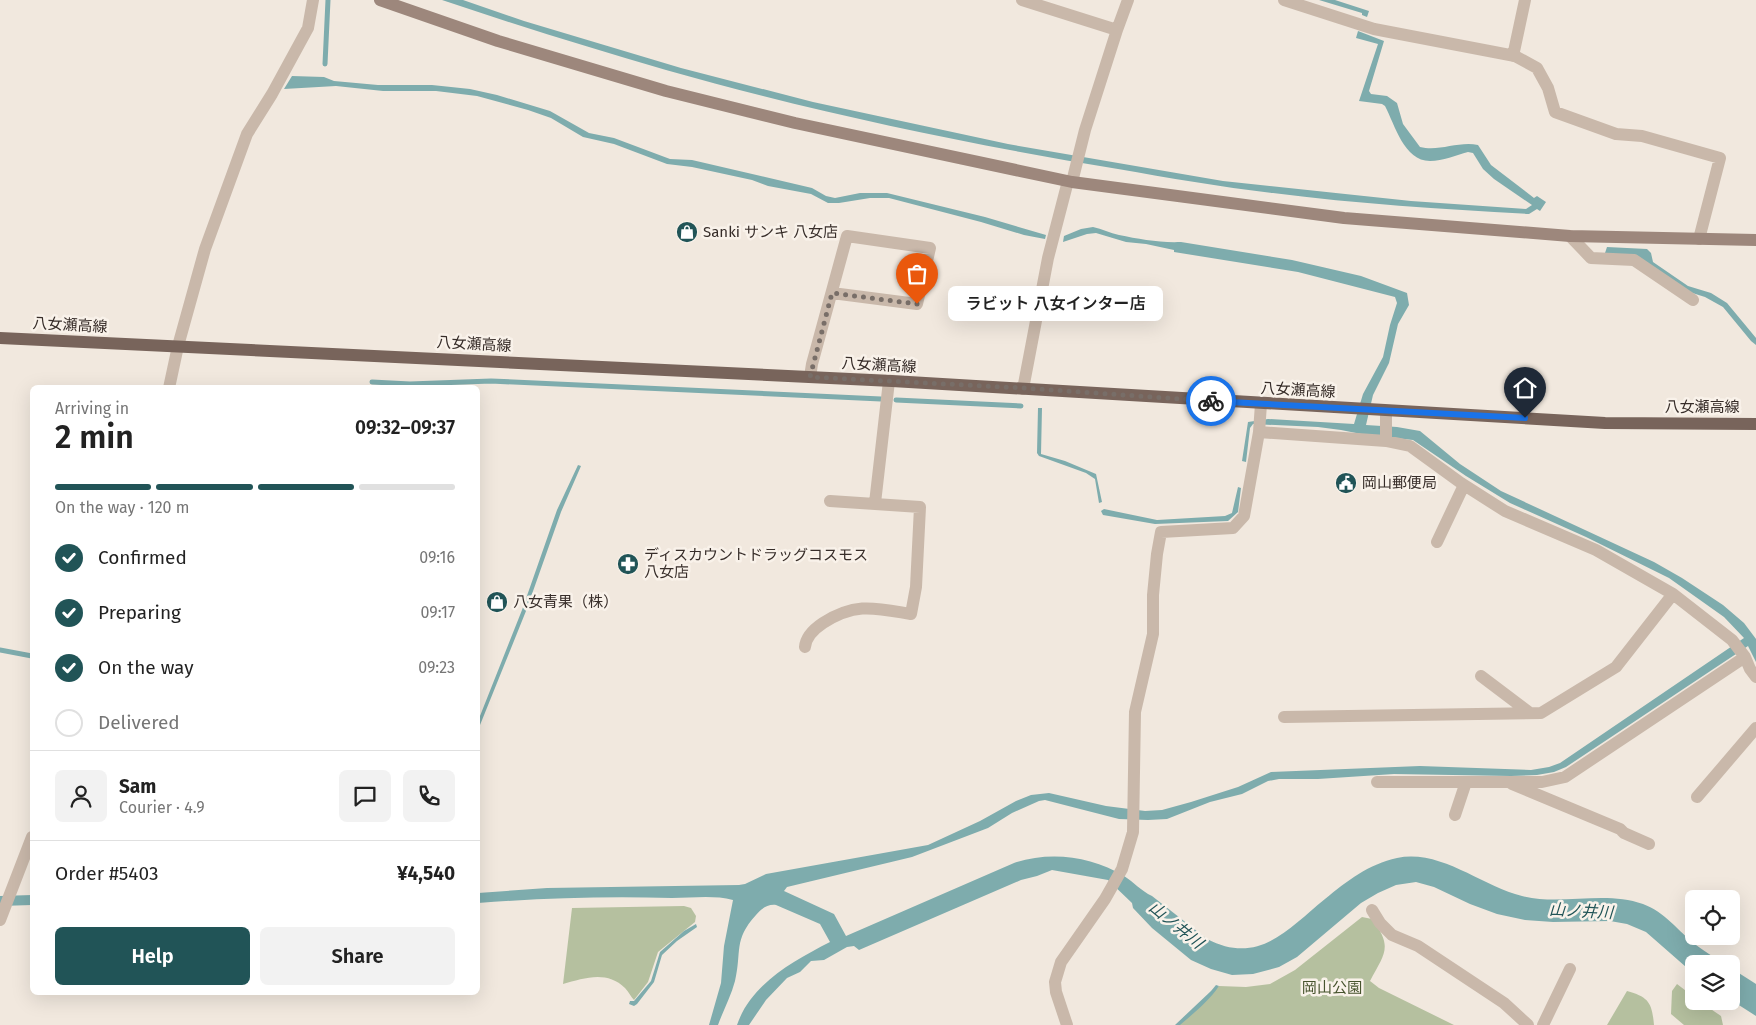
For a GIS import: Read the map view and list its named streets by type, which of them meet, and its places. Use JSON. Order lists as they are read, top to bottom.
{
  "streets": {
    "main road": ["八女瀬高線"]
  },
  "water": ["山ノ井川"],
  "parks": ["岡山公園"],
  "places": {
    "shop": ["Sanki サンキ 八女店", "八女青果（株）"],
    "other": ["ラビット 八女インター店"],
    "public building": ["岡山郵便局"],
    "pharmacy": ["ディスカウントドラッグコスモス 八女店"]
  },
  "page": {
    "bubble": "ラビット 八女インター店",
    "heading": ["2 min", "Arriving in", "09:32–09:37"],
    "panel": [
      "Sam",
      "Courier · 4.9",
      "Order #5403",
      "¥4,540"
    ],
    "bar": "On the way · 120 m",
    "list": [
      ["Confirmed", "09:16"],
      ["Preparing", "09:17"],
      ["On the way", "09:23"],
      "Delivered"
    ],
    "buttons": ["Help", "Share"]
  }
}
